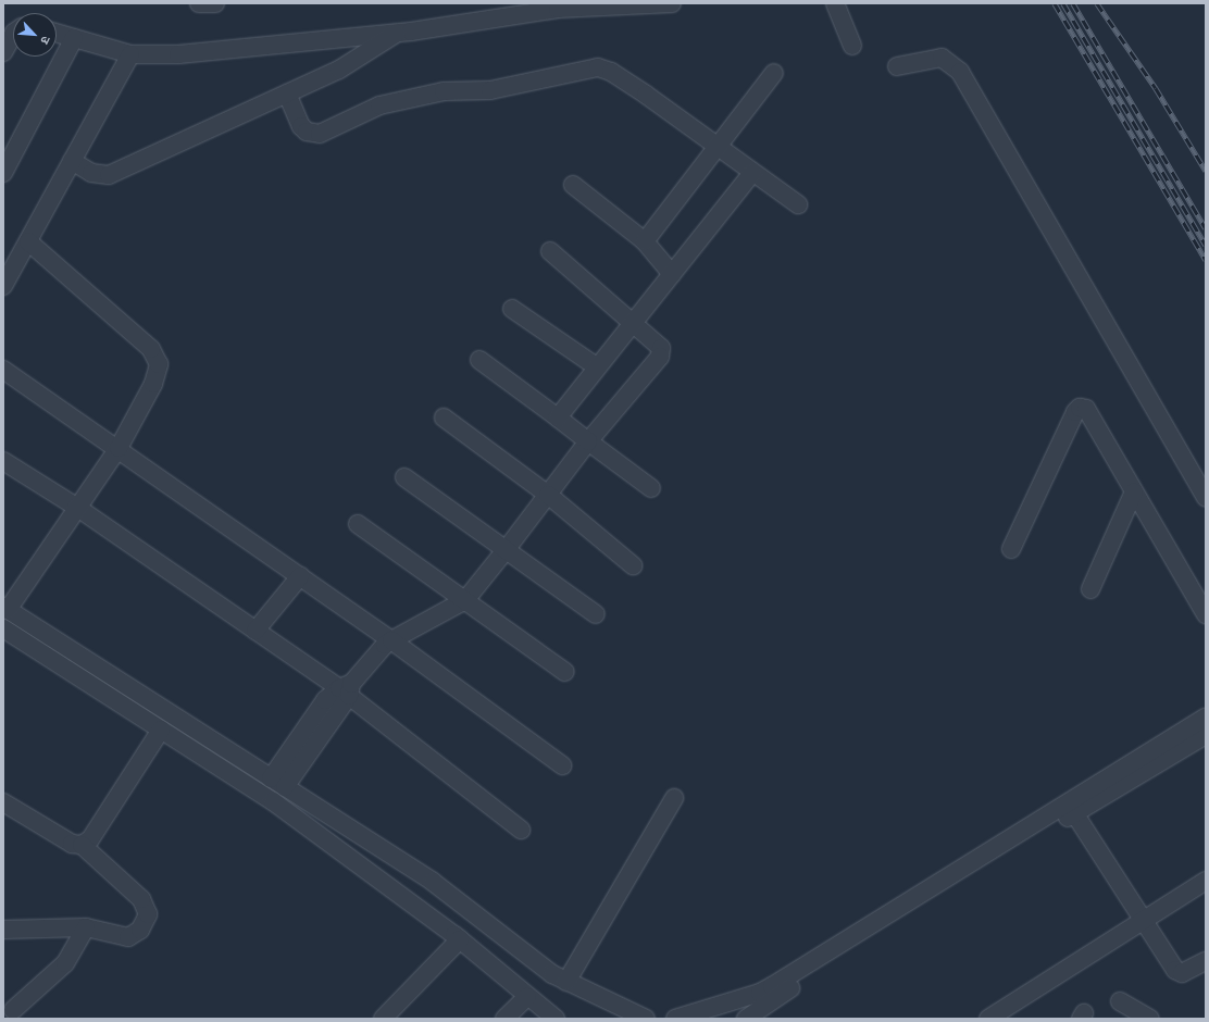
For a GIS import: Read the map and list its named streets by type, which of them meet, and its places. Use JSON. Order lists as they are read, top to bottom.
{
  "north": "bottom right"
}
